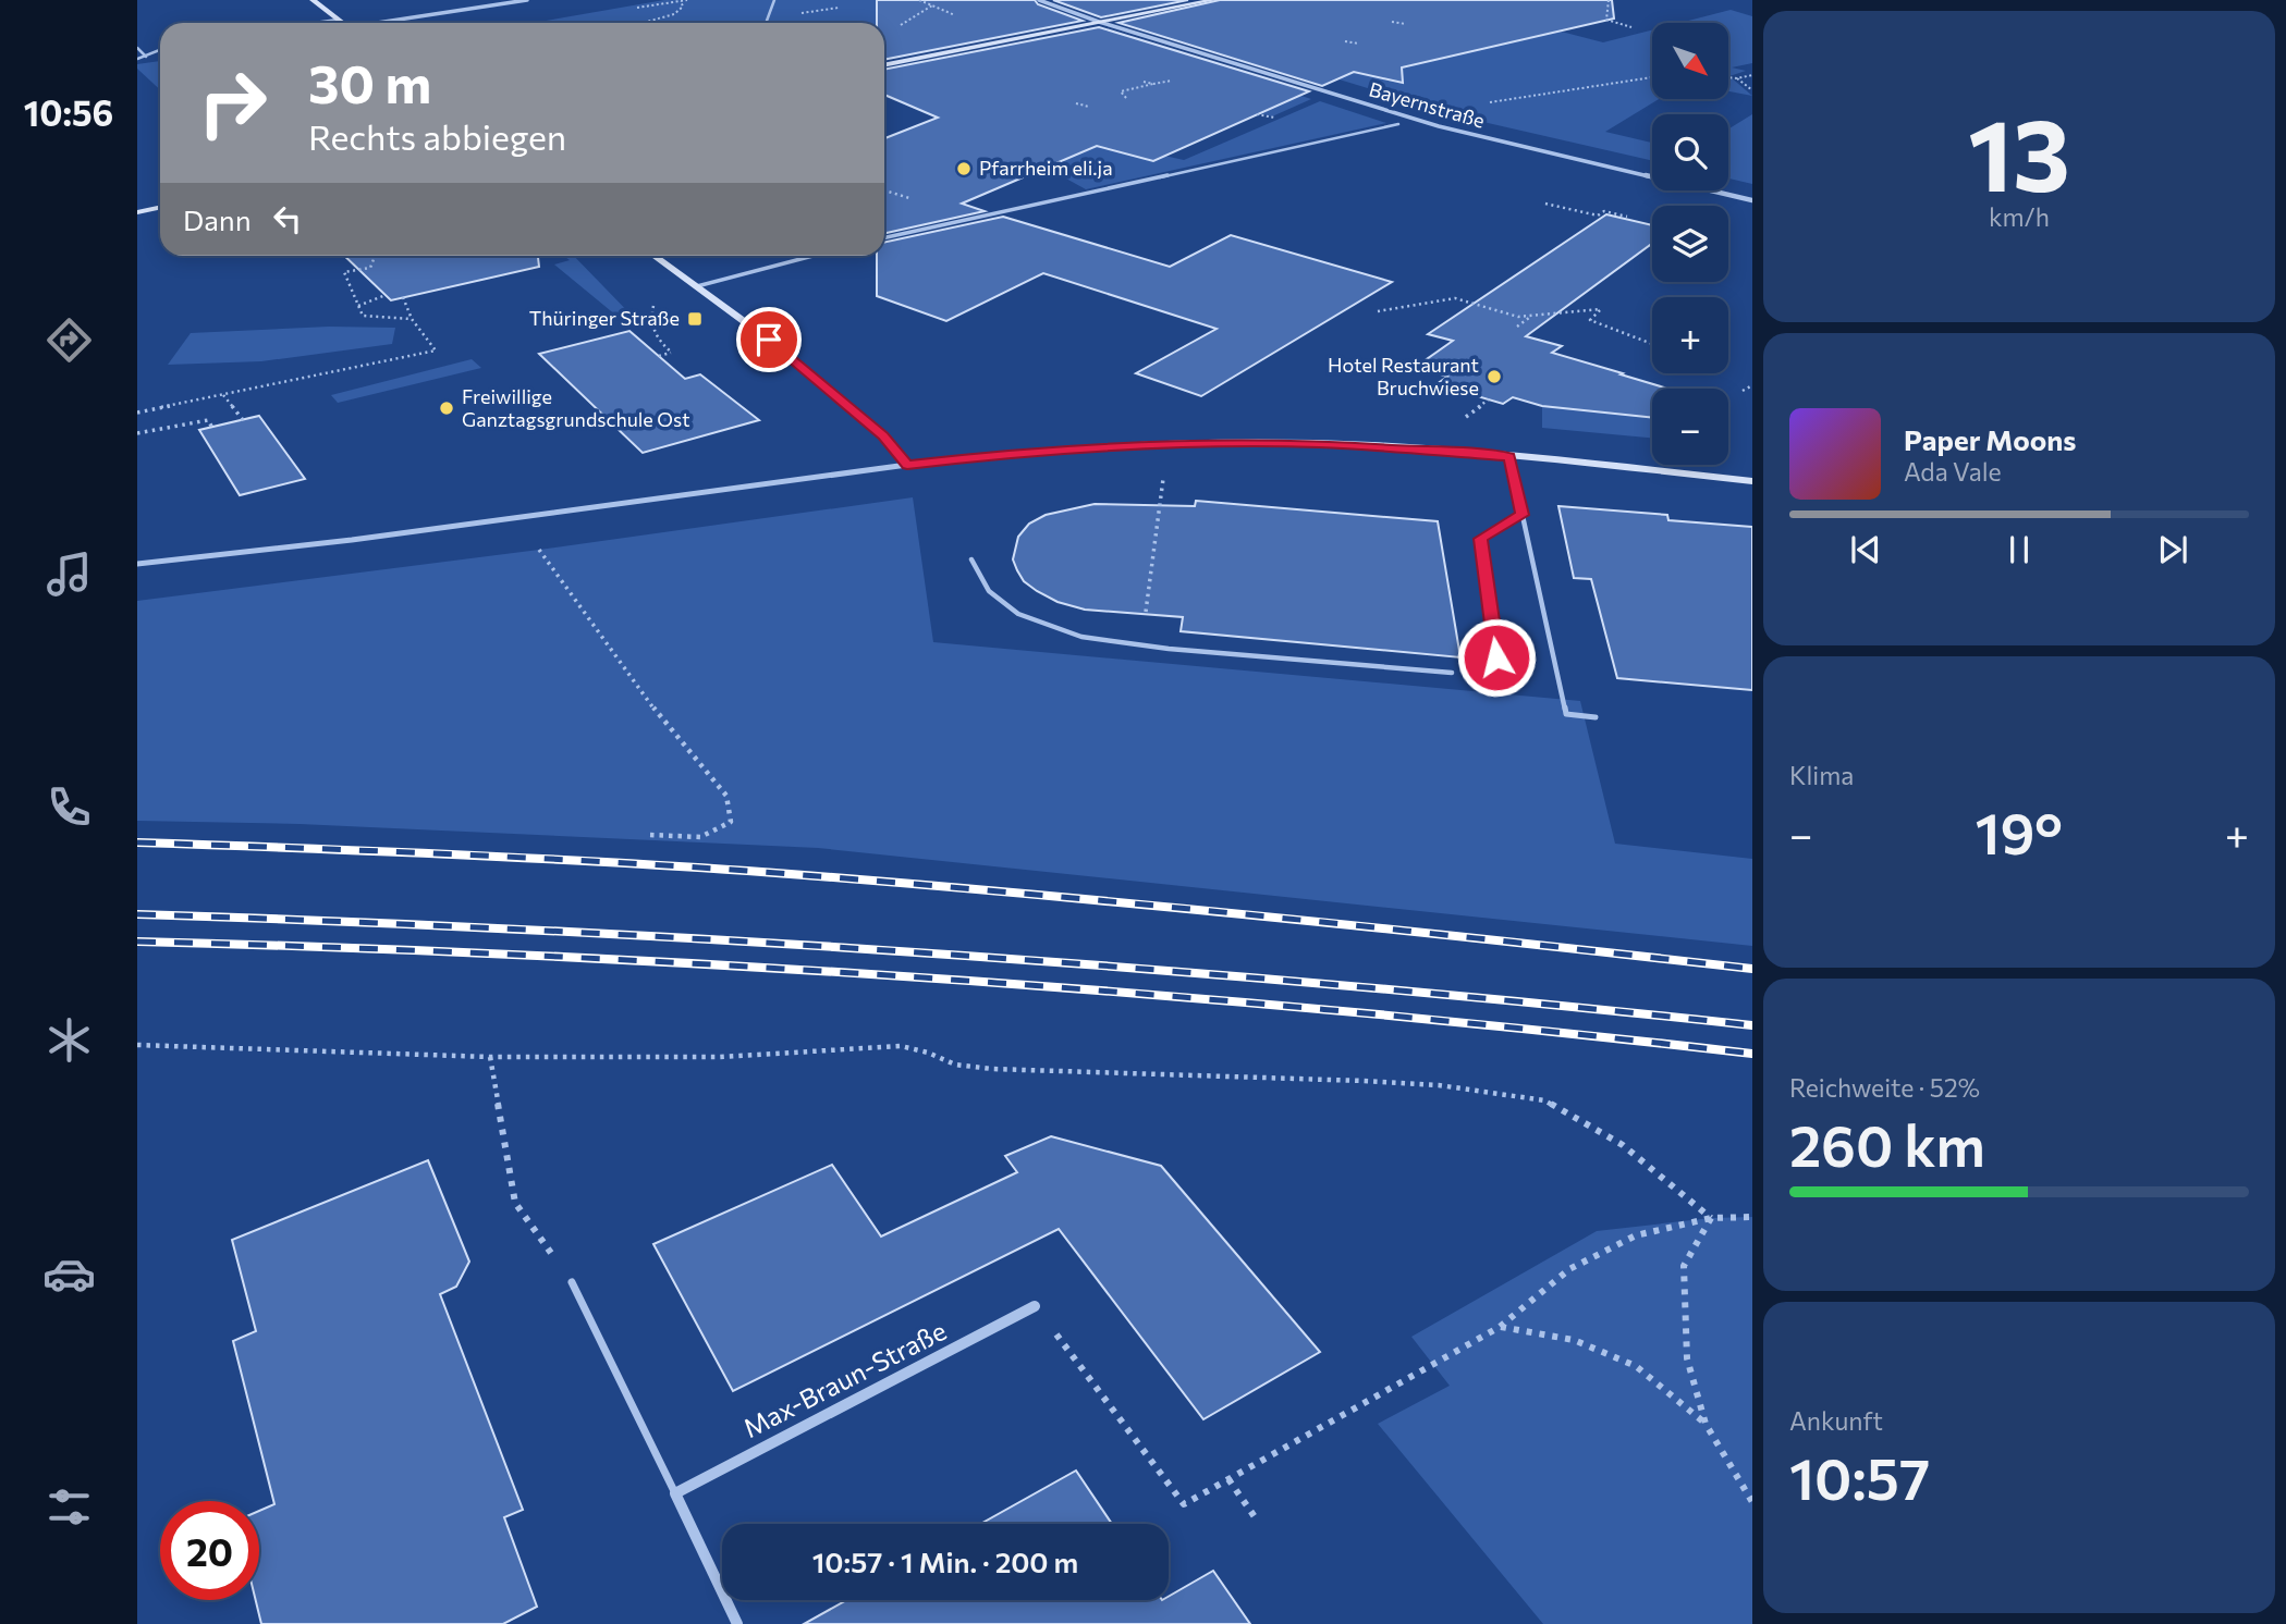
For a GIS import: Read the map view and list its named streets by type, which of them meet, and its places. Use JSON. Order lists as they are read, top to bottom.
{
  "streets": {
    "street": ["Bayernstraße", "Max-Braun-Straße"]
  },
  "places": {
    "other": ["Pfarrheim eli.ja", "Hotel Restaurant Bruchwiese", "Freiwillige Ganztagsgrundschule Ost"],
    "transit": ["Thüringer Straße"]
  },
  "north": "bottom right",
  "page": {
    "tabs": "10:56",
    "tile": [
      ["13", "km/h"],
      "Klima",
      ["Reichweite · 52%", "260 km"],
      ["Ankunft", "10:57"]
    ],
    "map_buttons": ["+", "−"],
    "turn": ["30 m", "Rechts abbiegen"],
    "then": "Dann",
    "song": ["Paper Moons", "Ada Vale"],
    "heat": ["−", "19°", "+"],
    "limit": "20",
    "trip": "10:57 · 1 Min. · 200 m"
  }
}
